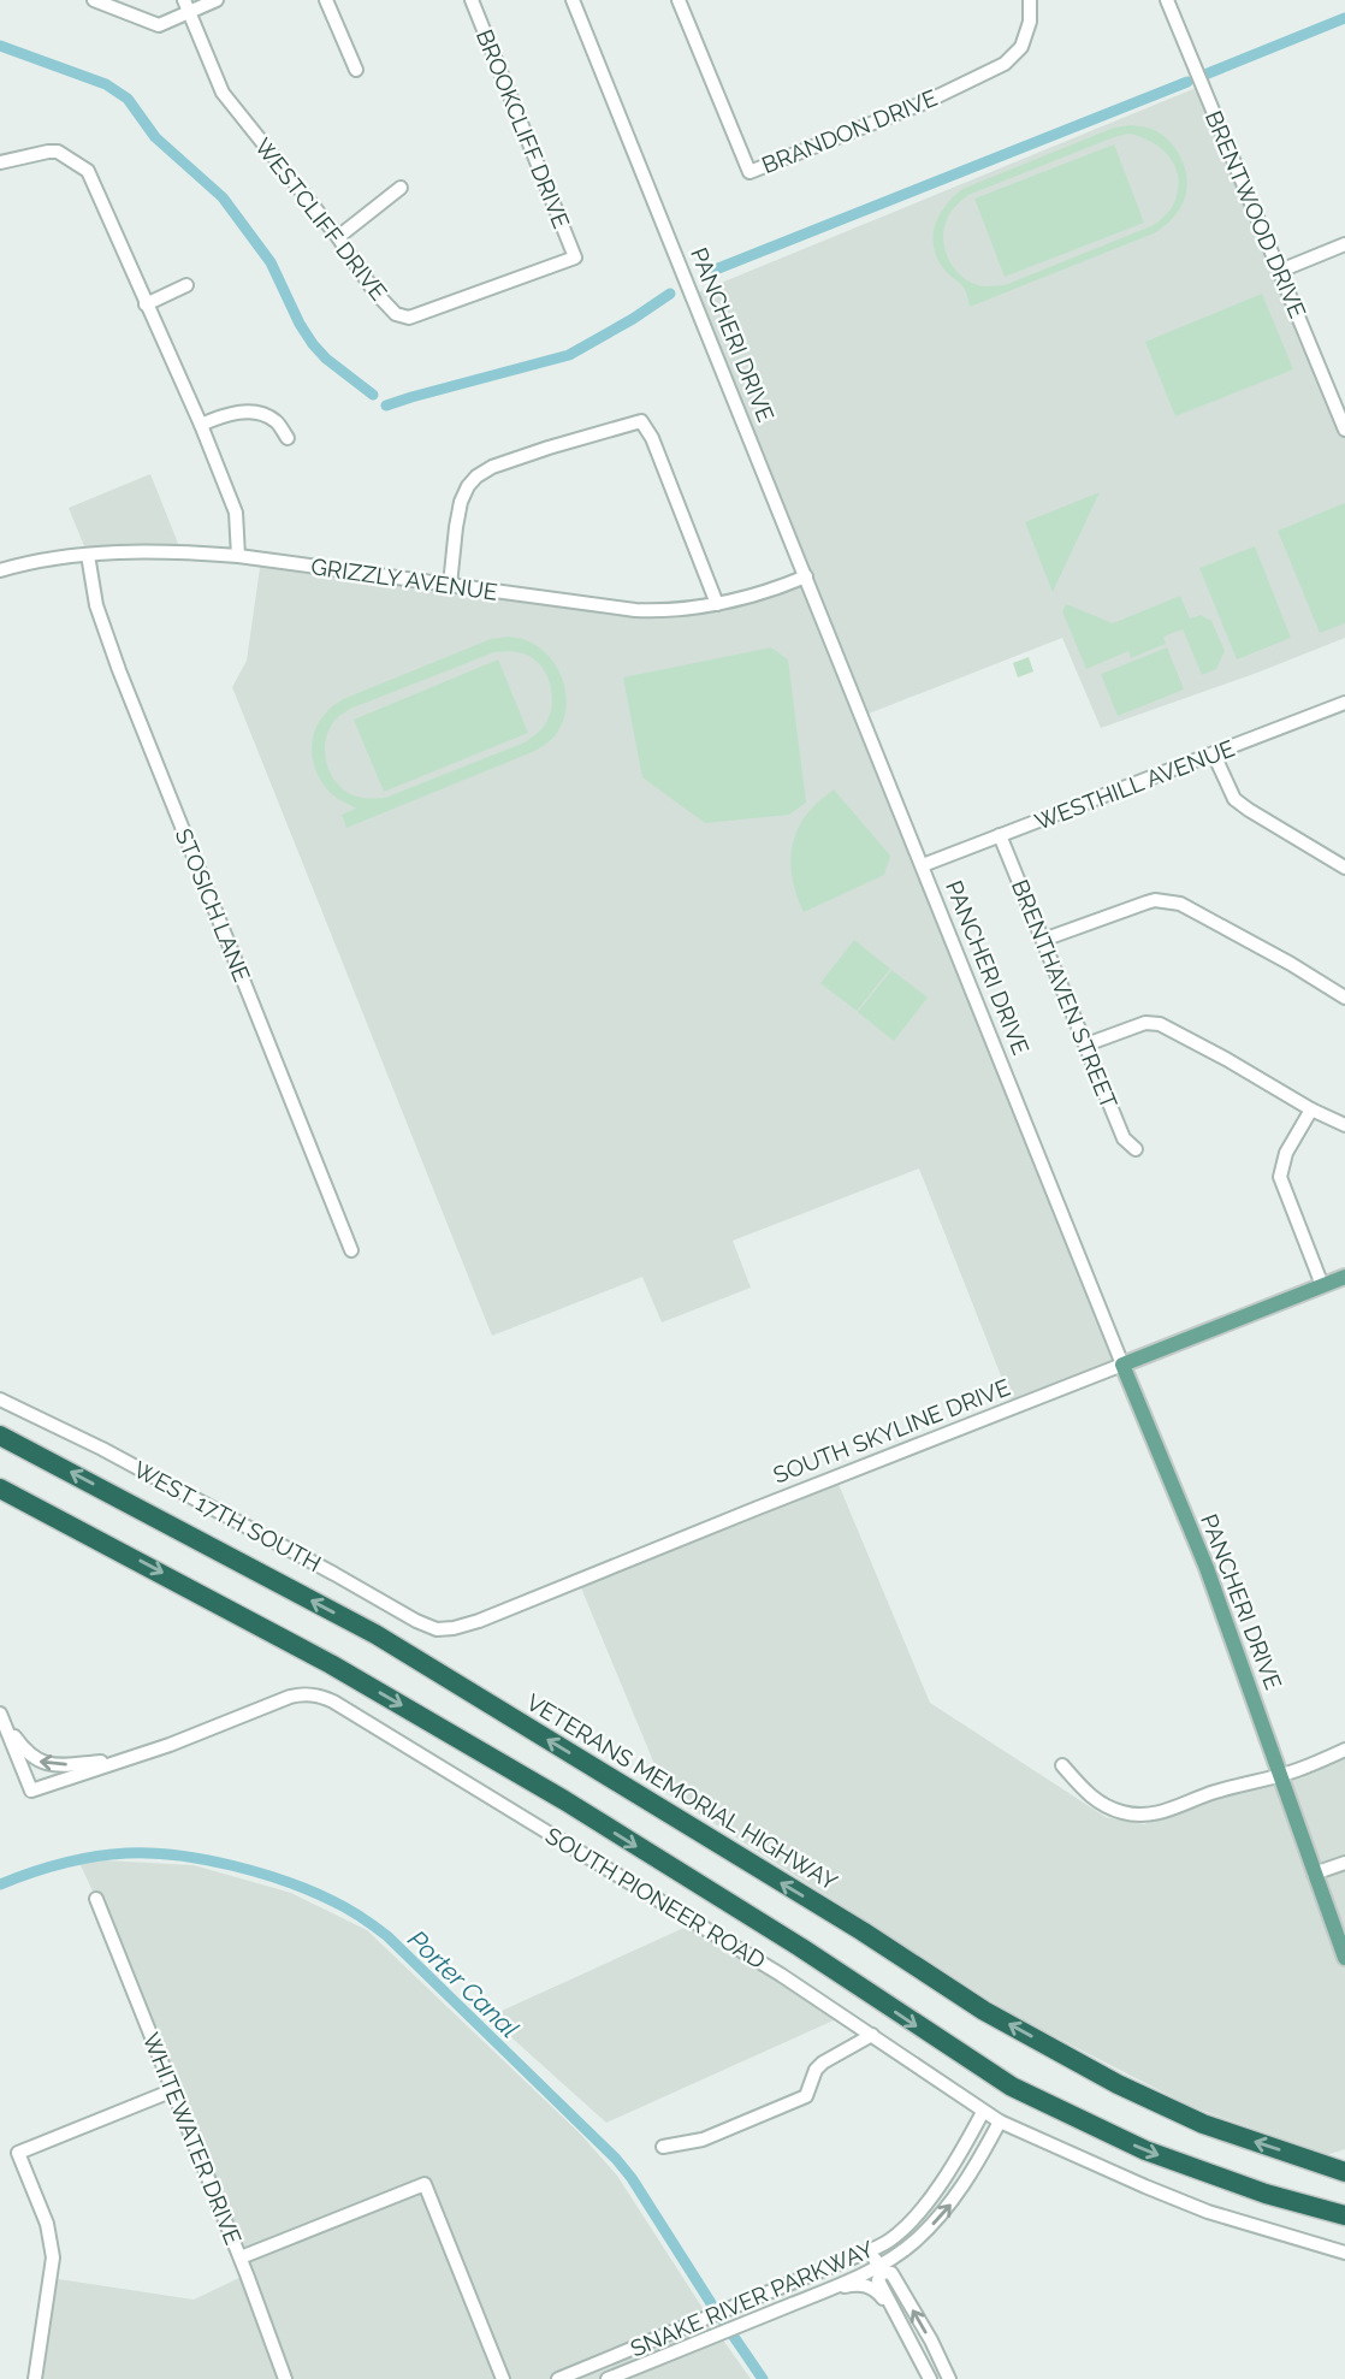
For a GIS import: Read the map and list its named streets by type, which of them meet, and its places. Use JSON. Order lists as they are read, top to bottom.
{
  "streets": {
    "highway": ["VETERANS MEMORIAL HIGHWAY"],
    "main road": ["PANCHERI DRIVE", "SOUTH SKYLINE DRIVE"],
    "street": [
      "BROOKCLIFF DRIVE",
      "BRANDON DRIVE",
      "BRENTWOOD DRIVE",
      "WESTCLIFF DRIVE",
      "GRIZZLY AVENUE",
      "WESTHILL AVENUE",
      "STOSICH LANE",
      "BRENTHAVEN STREET",
      "WEST 17TH SOUTH",
      "SOUTH PIONEER ROAD",
      "WHITEWATER DRIVE",
      "SNAKE RIVER PARKWAY"
    ]
  },
  "crossings": [
    ["BROOKCLIFF DRIVE", "WESTCLIFF DRIVE"],
    ["PANCHERI DRIVE", "GRIZZLY AVENUE"],
    ["PANCHERI DRIVE", "WESTHILL AVENUE"],
    ["PANCHERI DRIVE", "SOUTH SKYLINE DRIVE"],
    ["GRIZZLY AVENUE", "STOSICH LANE"],
    ["WESTHILL AVENUE", "BRENTHAVEN STREET"],
    ["SOUTH SKYLINE DRIVE", "WEST 17TH SOUTH"],
    ["SOUTH PIONEER ROAD", "SNAKE RIVER PARKWAY"]
  ],
  "water": ["Porter Canal"]
}
